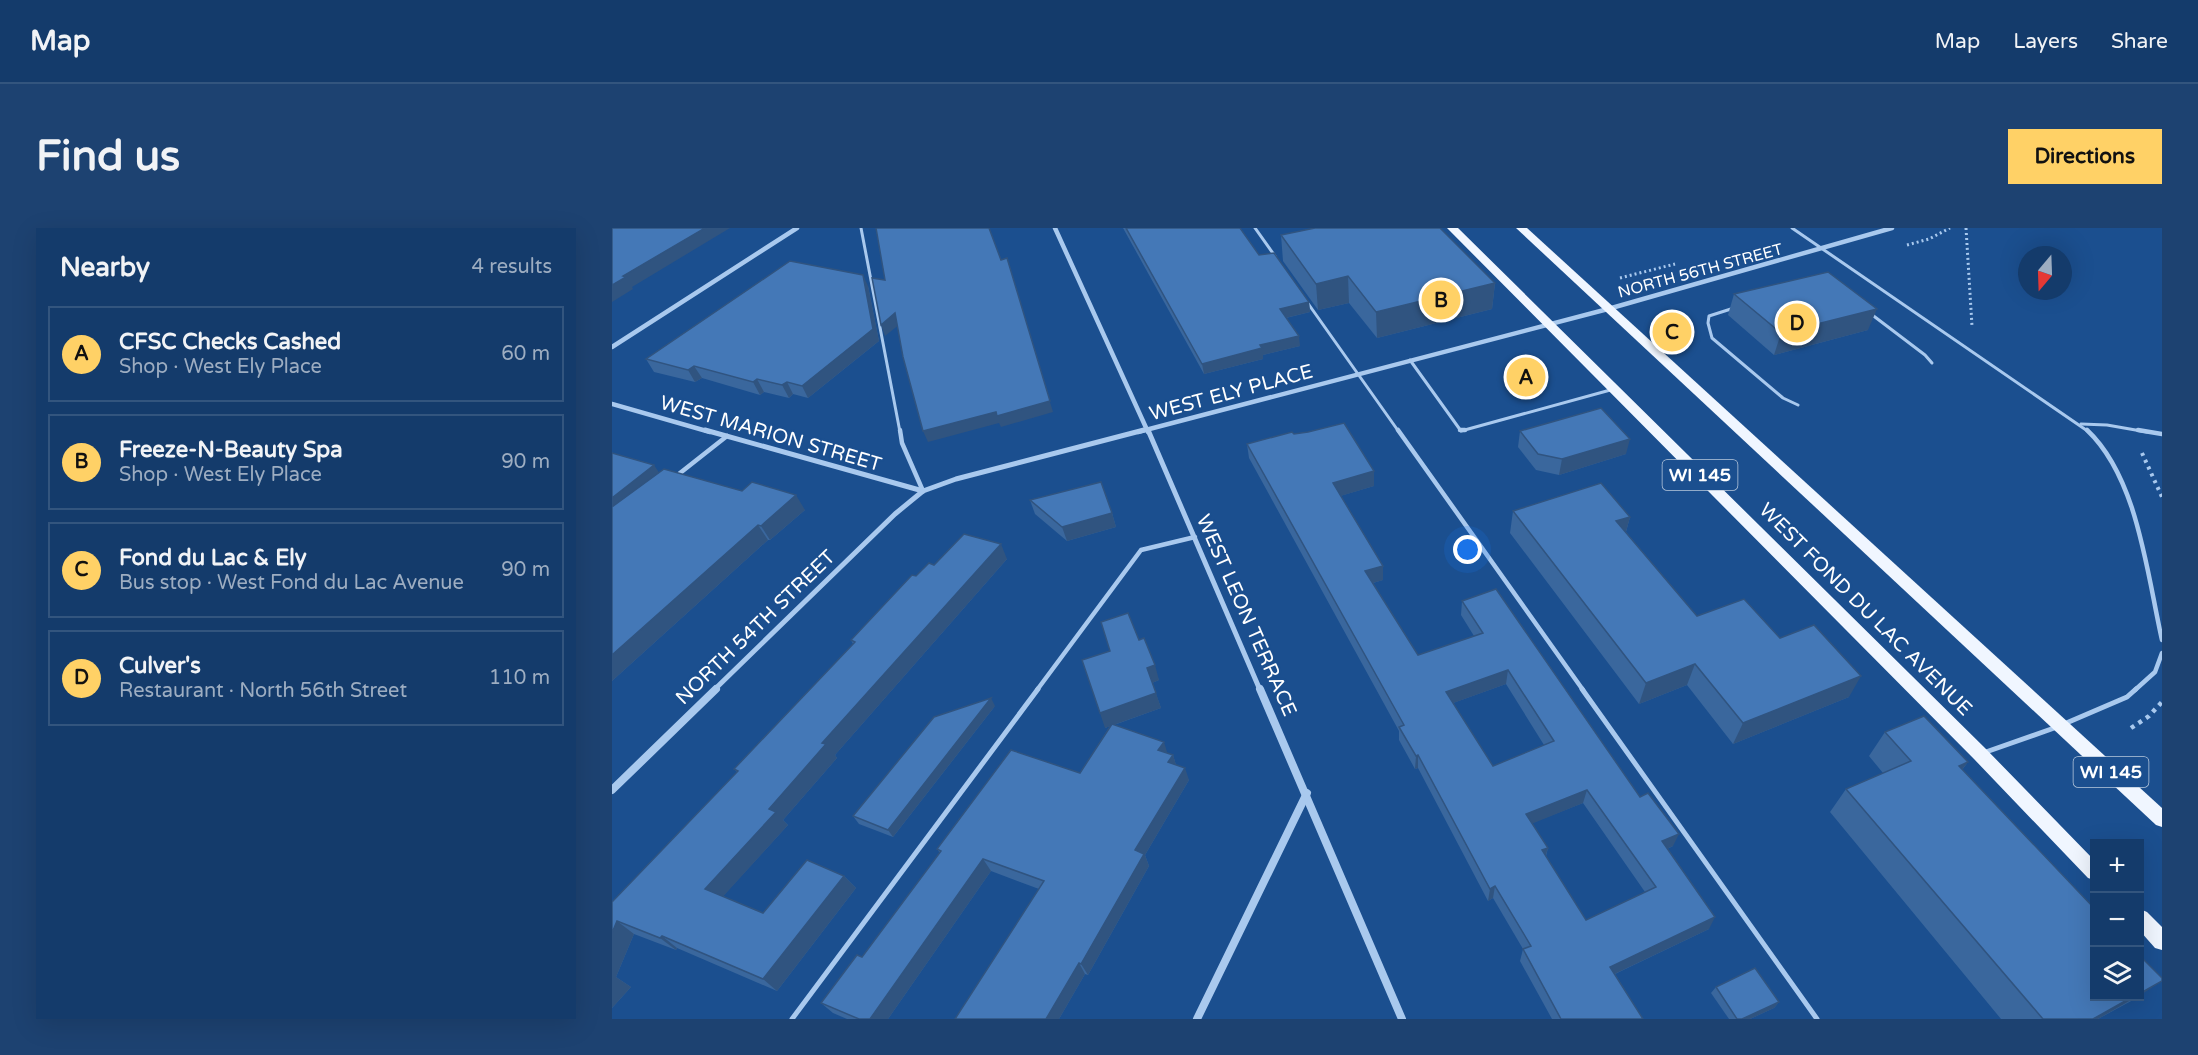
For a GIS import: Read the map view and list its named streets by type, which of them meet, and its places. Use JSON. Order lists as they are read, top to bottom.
{
  "streets": {
    "main road": ["WI 145", "WEST FOND DU LAC AVENUE"],
    "street": [
      "NORTH 56TH STREET",
      "WEST ELY PLACE",
      "WEST MARION STREET",
      "WEST LEON TERRACE",
      "NORTH 54TH STREET"
    ]
  },
  "crossings": [
    ["NORTH 56TH STREET", "WEST ELY PLACE"],
    ["NORTH 56TH STREET", "WEST FOND DU LAC AVENUE"],
    ["WEST ELY PLACE", "WEST MARION STREET"],
    ["WEST ELY PLACE", "WEST FOND DU LAC AVENUE"],
    ["WEST ELY PLACE", "WEST LEON TERRACE"],
    ["WEST ELY PLACE", "NORTH 54TH STREET"],
    ["WEST MARION STREET", "NORTH 54TH STREET"]
  ],
  "north": "bottom",
  "page": {
    "header": "Map",
    "nav": ["Map", "Layers", "Share"],
    "buttons": "Directions",
    "title": "Find us",
    "heading": ["Nearby", "4 results"],
    "pins": [
      "B",
      "D",
      "C",
      "A"
    ],
    "list": [
      {
        "mark": "A",
        "name": "CFSC Checks Cashed",
        "note": "Shop · West Ely Place",
        "value": "60 m"
      },
      {
        "mark": "B",
        "name": "Freeze-N-Beauty Spa",
        "note": "Shop · West Ely Place",
        "value": "90 m"
      },
      {
        "mark": "C",
        "name": "Fond du Lac & Ely",
        "note": "Bus stop · West Fond du Lac Avenue",
        "value": "90 m"
      },
      {
        "mark": "D",
        "name": "Culver's",
        "note": "Restaurant · North 56th Street",
        "value": "110 m"
      }
    ],
    "map_buttons": ["+", "−"]
  }
}
